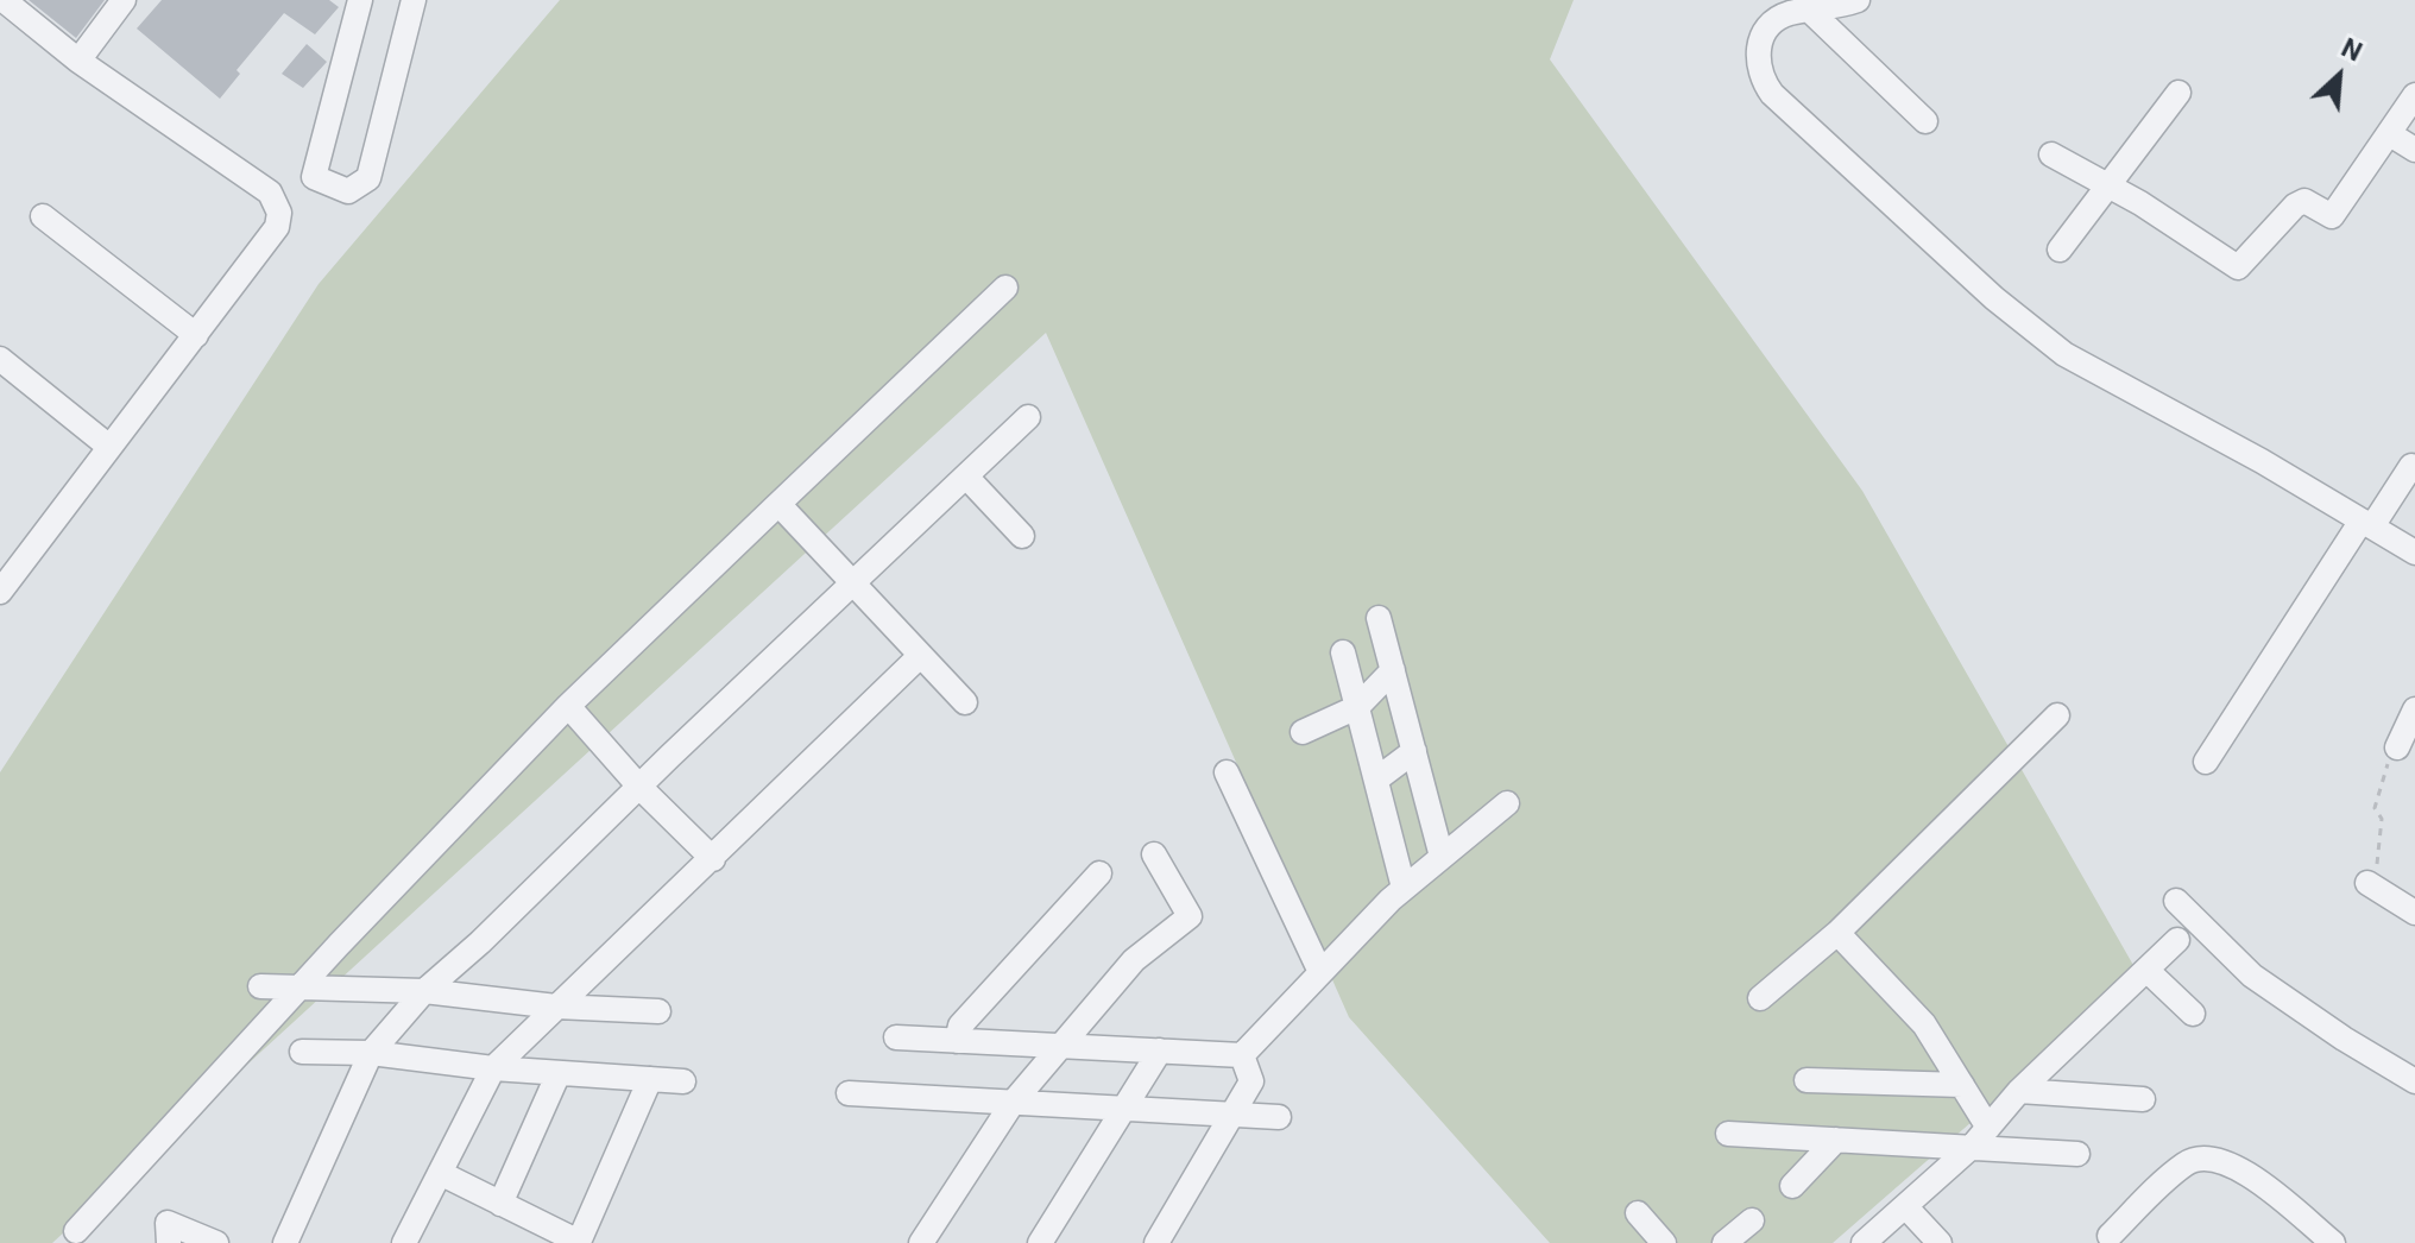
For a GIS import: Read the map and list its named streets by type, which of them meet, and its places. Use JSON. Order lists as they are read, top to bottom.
{
  "north": "top right"
}
